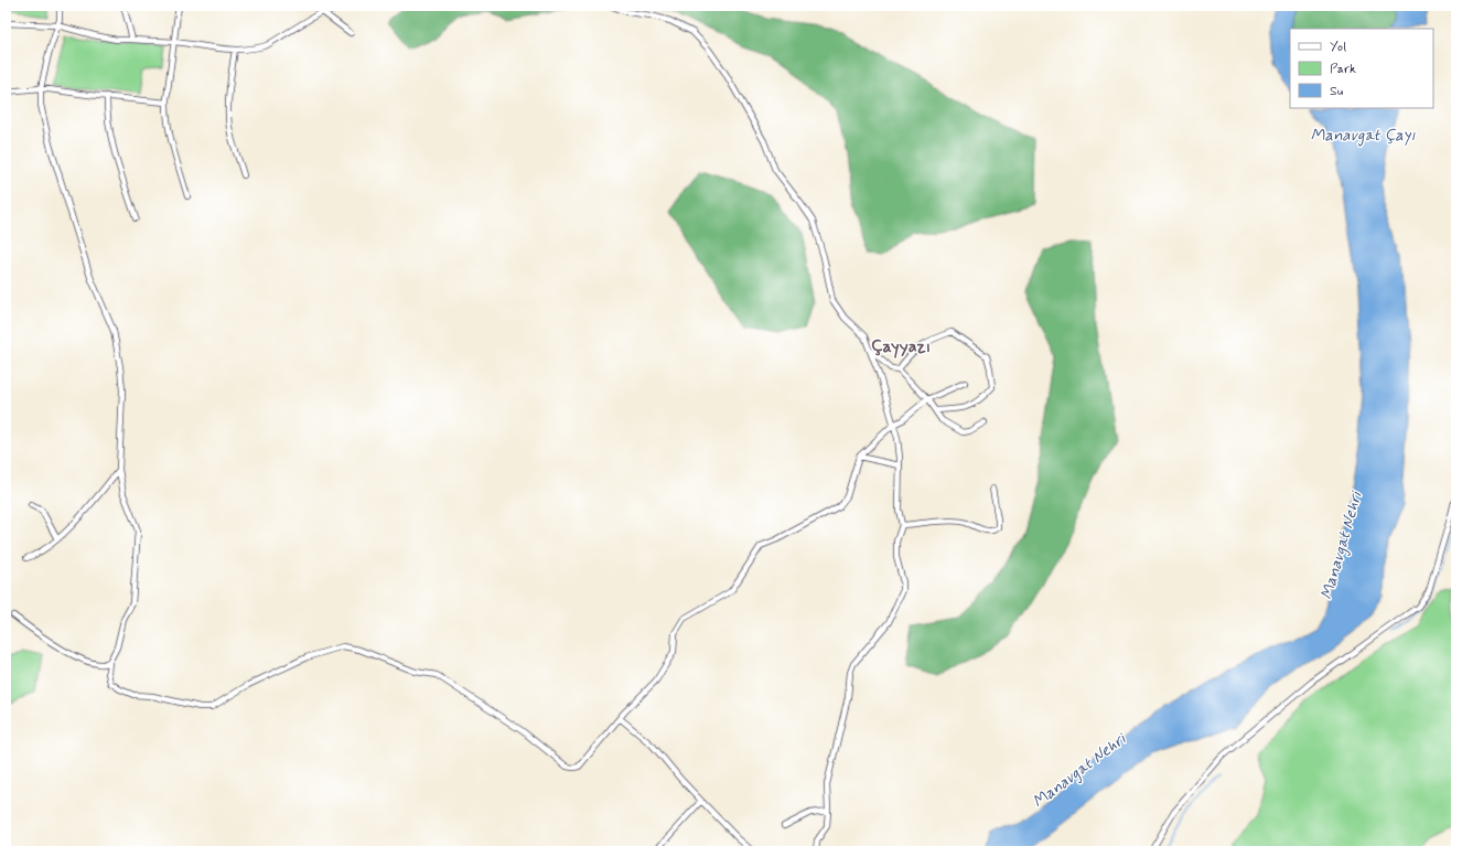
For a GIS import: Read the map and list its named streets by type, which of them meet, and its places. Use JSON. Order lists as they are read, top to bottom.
{
  "districts": ["Çayyazı"],
  "water": ["Manavgat Çayı", "Manavgat Nehri"],
  "legend": ["Yol", "Park", "Su"]
}
